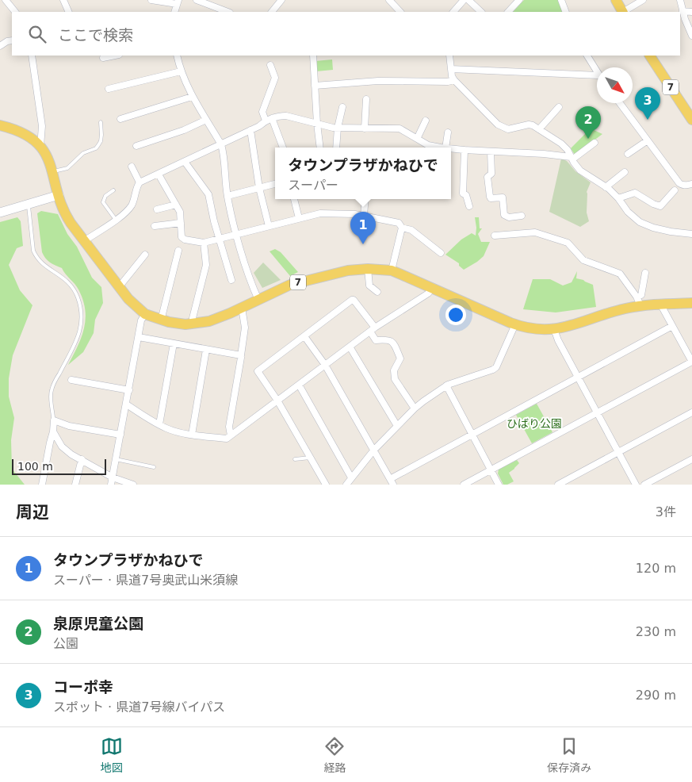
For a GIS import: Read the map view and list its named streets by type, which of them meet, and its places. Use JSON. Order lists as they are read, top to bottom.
{
  "streets": {
    "main road": ["7"]
  },
  "parks": ["ひばり公園"],
  "scale_bar": "100 m",
  "north": "bottom right",
  "page": {
    "search": "ここで検索",
    "pins": ["3", "2", "1"],
    "popup": ["タウンプラザかねひで", "スーパー"],
    "scale": "100 m",
    "heading": ["周辺", "3件"],
    "list": [
      {
        "mark": "1",
        "name": "タウンプラザかねひで",
        "note": "スーパー · 県道7号奥武山米須線",
        "value": "120 m"
      },
      {
        "mark": "2",
        "name": "泉原児童公園",
        "note": "公園",
        "value": "230 m"
      },
      {
        "mark": "3",
        "name": "コーポ幸",
        "note": "スポット · 県道7号線バイパス",
        "value": "290 m"
      }
    ],
    "nav": ["地図", "経路", "保存済み"]
  }
}
